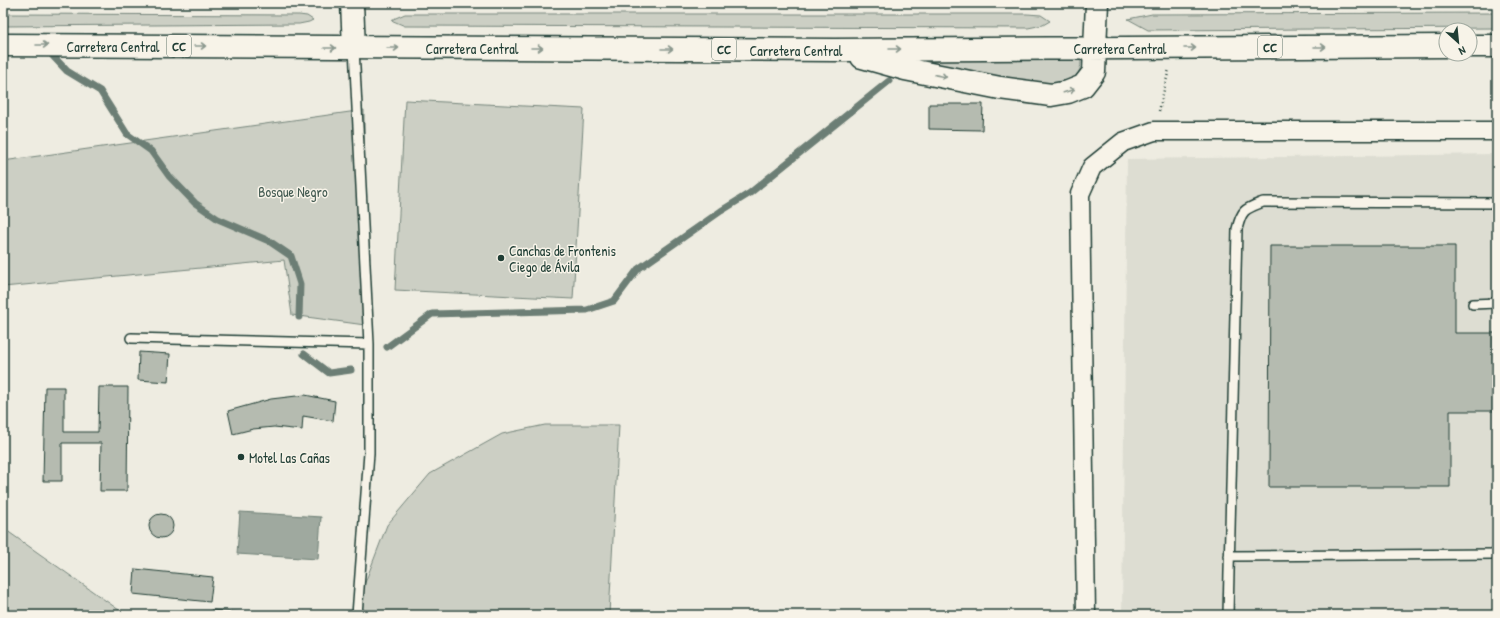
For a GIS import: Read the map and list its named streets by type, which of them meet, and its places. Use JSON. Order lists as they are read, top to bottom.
{
  "streets": {
    "highway": ["Carretera Central", "CC"]
  },
  "one_way": ["Carretera Central"],
  "parks": ["Bosque Negro"],
  "places": ["Canchas de Frontenis Ciego de Ávila", "Motel Las Cañas"],
  "north": "bottom right"
}
